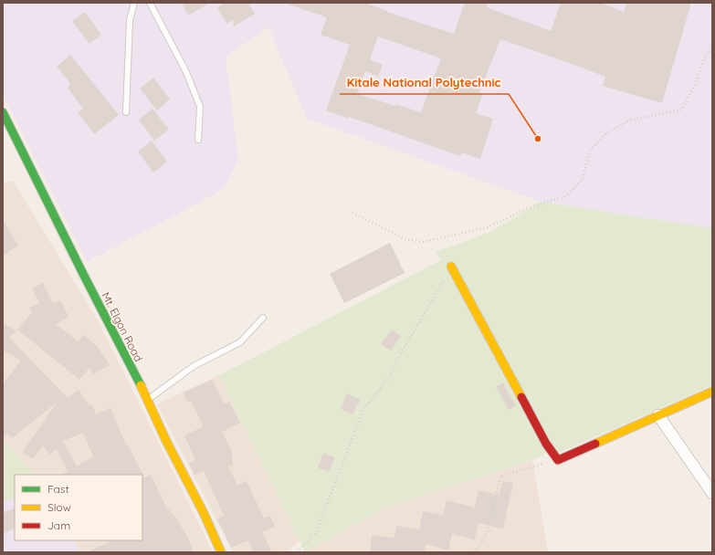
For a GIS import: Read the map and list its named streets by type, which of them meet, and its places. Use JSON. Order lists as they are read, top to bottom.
{
  "streets": {
    "street": ["Mt. Elgon Road"]
  },
  "places": ["Kitale National Polytechnic"],
  "legend": ["Fast", "Slow", "Jam"]
}
